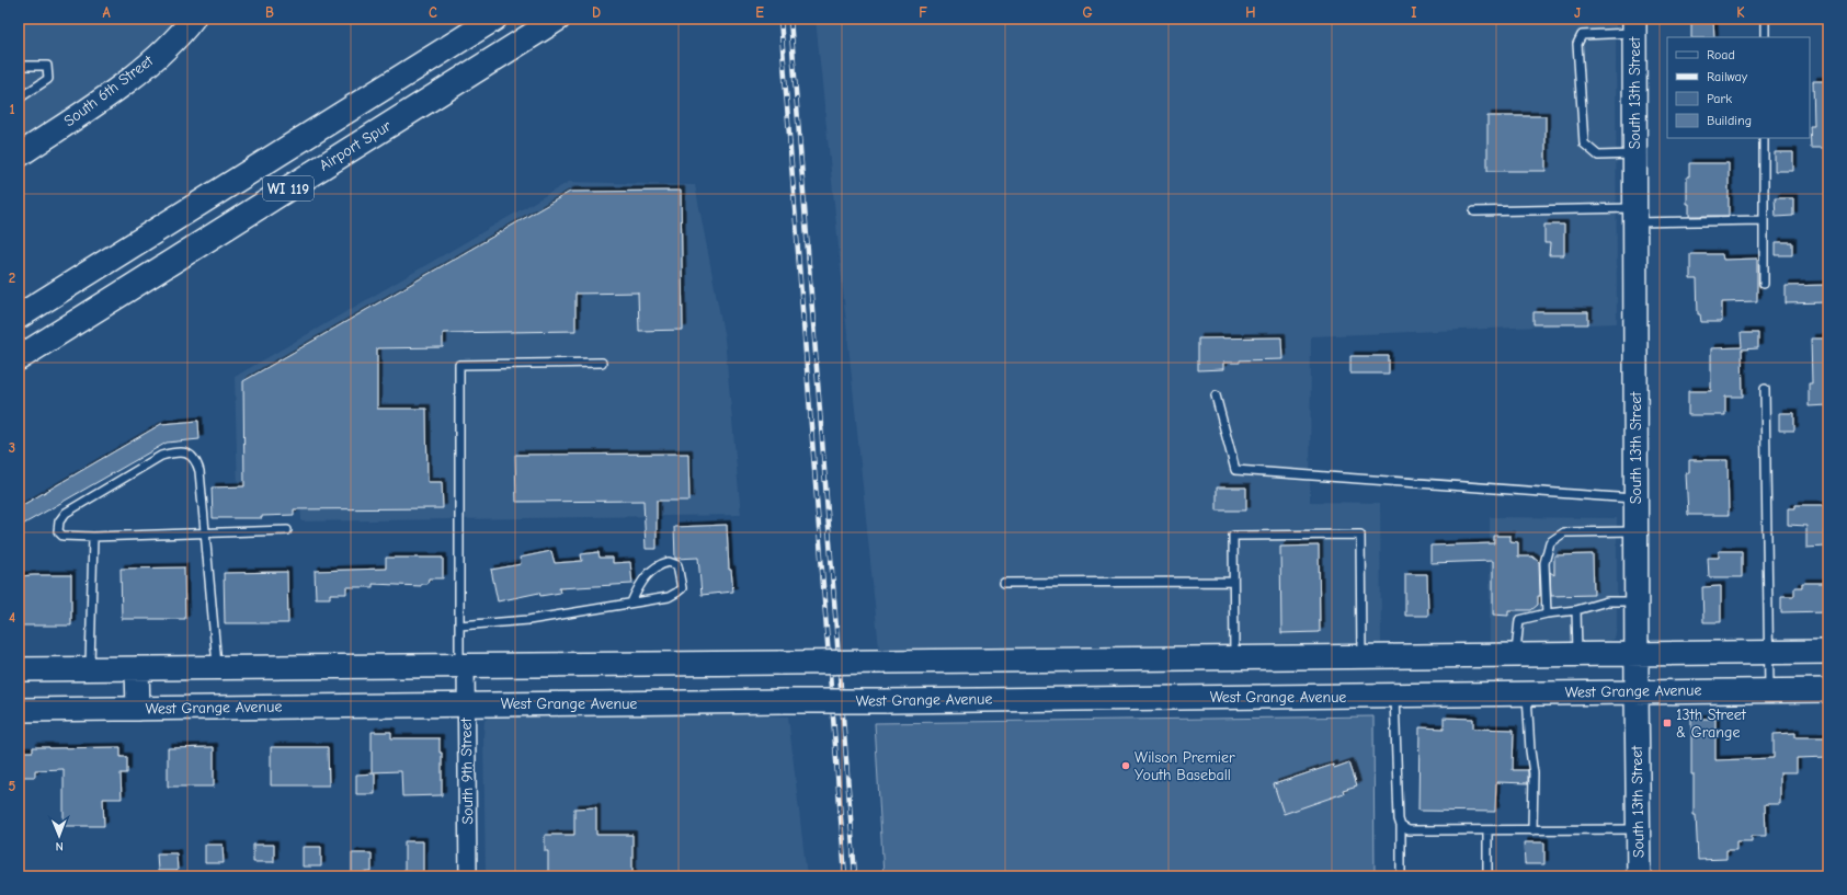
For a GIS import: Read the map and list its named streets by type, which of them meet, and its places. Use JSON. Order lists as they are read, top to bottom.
{
  "streets": {
    "highway": ["Airport Spur", "WI 119"],
    "street": [
      "South 6th Street",
      "South 13th Street",
      "West Grange Avenue",
      "South 9th Street"
    ]
  },
  "crossings": [
    ["South 13th Street", "West Grange Avenue"],
    ["West Grange Avenue", "South 9th Street"]
  ],
  "places": {
    "transit": ["13th Street & Grange"],
    "other": ["Wilson Premier Youth Baseball"]
  },
  "legend": [
    "Road",
    "Railway",
    "Park",
    "Building"
  ],
  "north": "bottom",
  "grid": {
    "columns": [
      "A",
      "B",
      "C",
      "D",
      "E",
      "F",
      "G",
      "H",
      "I",
      "J",
      "K"
    ],
    "rows": [
      "1",
      "2",
      "3",
      "4",
      "5"
    ]
  }
}
